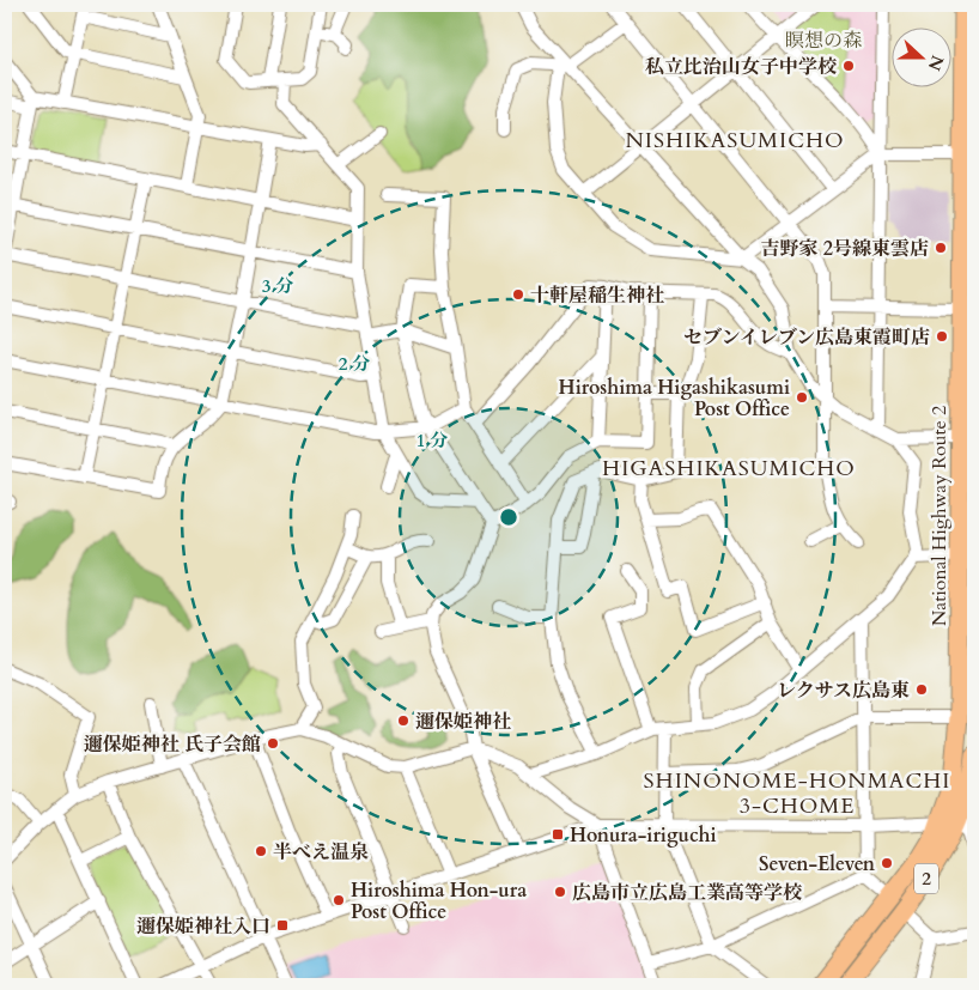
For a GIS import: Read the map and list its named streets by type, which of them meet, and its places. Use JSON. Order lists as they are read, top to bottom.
{
  "streets": {
    "highway": ["National Highway Route 2", "2"]
  },
  "districts": ["NISHIKASUMICHO", "HIGASHIKASUMICHO", "SHINONOME-HONMACHI 3-CHOME"],
  "parks": ["瞑想の森"],
  "places": {
    "other": [
      "私立比治山女子中学校",
      "吉野家 2号線東雲店",
      "十軒屋稲生神社",
      "セブンイレブン広島東霞町店",
      "Hiroshima Higashikasumi Post Office",
      "レクサス広島東",
      "邇保姫神社",
      "邇保姫神社 氏子会館",
      "半べえ温泉",
      "Seven-Eleven",
      "広島市立広島工業高等学校",
      "Hiroshima Hon-ura Post Office"
    ],
    "transit": ["Honura-iriguchi", "邇保姫神社入口"]
  },
  "north": "right",
  "rings": ["3 分", "2 分", "1 分"]
}
